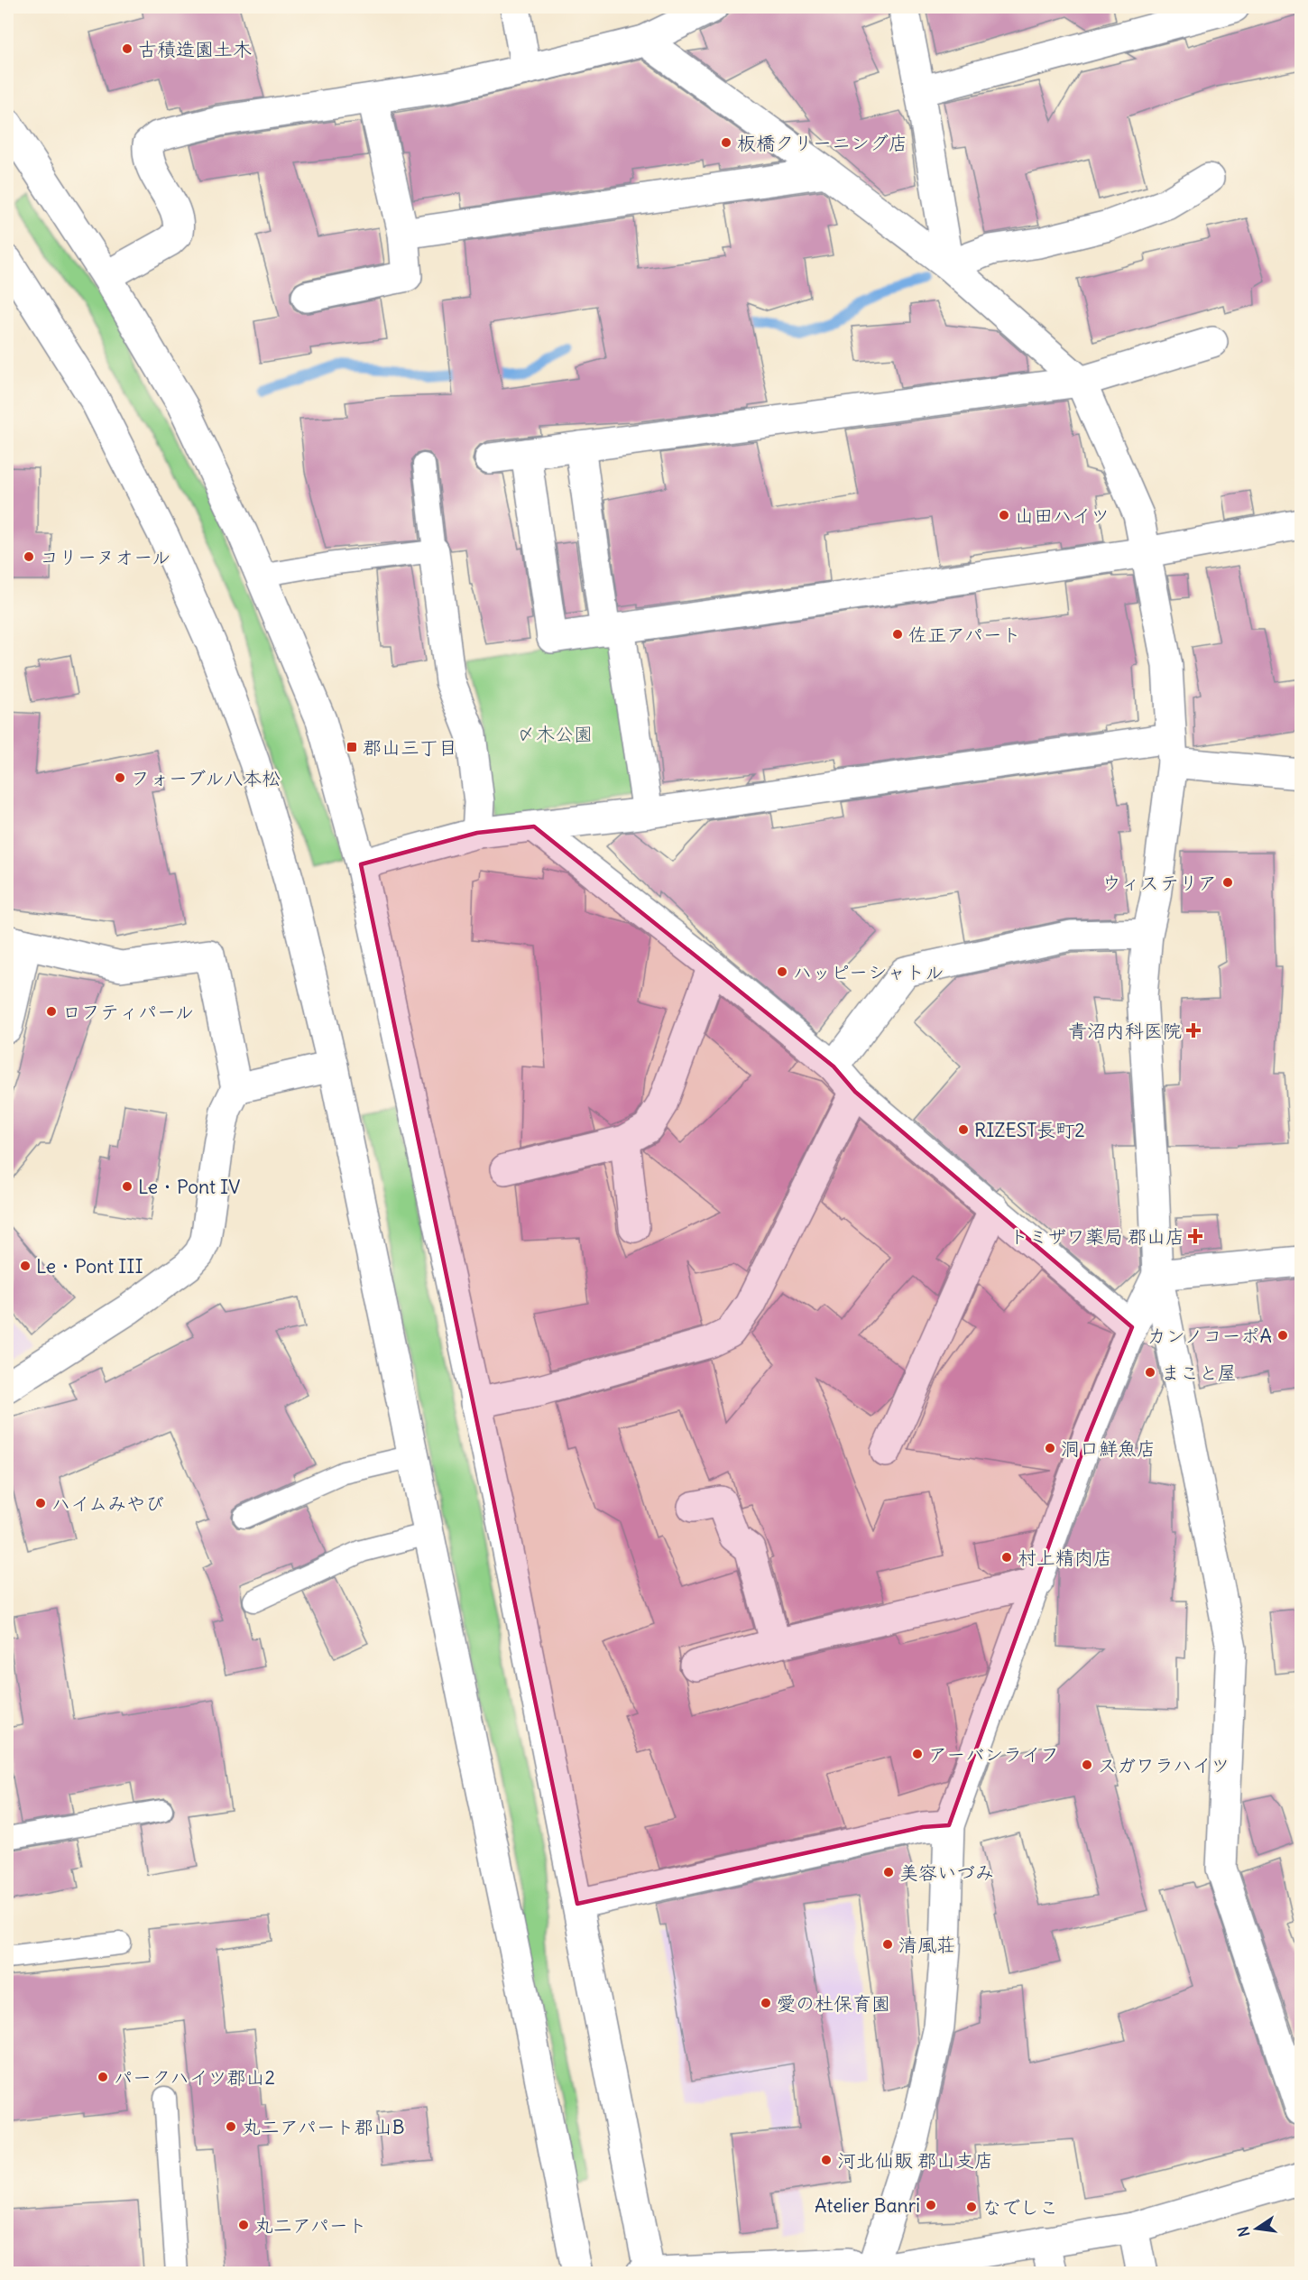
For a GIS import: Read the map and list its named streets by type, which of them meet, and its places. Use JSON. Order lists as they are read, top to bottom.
{
  "parks": ["〆木公園"],
  "places": {
    "other": [
      "古積造園土木",
      "板橋クリーニング店",
      "山田ハイツ",
      "コリーヌオール",
      "佐正アパート",
      "フォーブル八本松",
      "ウィステリア",
      "ハッピーシャトル",
      "ロフティパール",
      "RIZEST長町2",
      "Le・Pont IV",
      "Le・Pont III",
      "カンノコーポA",
      "まこと屋",
      "洞口鮮魚店",
      "ハイムみやび",
      "村上精肉店",
      "アーバンライフ",
      "スガワラハイツ",
      "美容いづみ",
      "清風荘",
      "愛の杜保育園",
      "パークハイツ郡山2",
      "丸二アパート郡山B",
      "河北仙販 郡山支店",
      "Atelier Banri",
      "なでしこ",
      "丸二アパート"
    ],
    "transit": ["郡山三丁目"],
    "health": ["青沼内科医院", "トミザワ薬局 郡山店"]
  },
  "north": "left"
}
